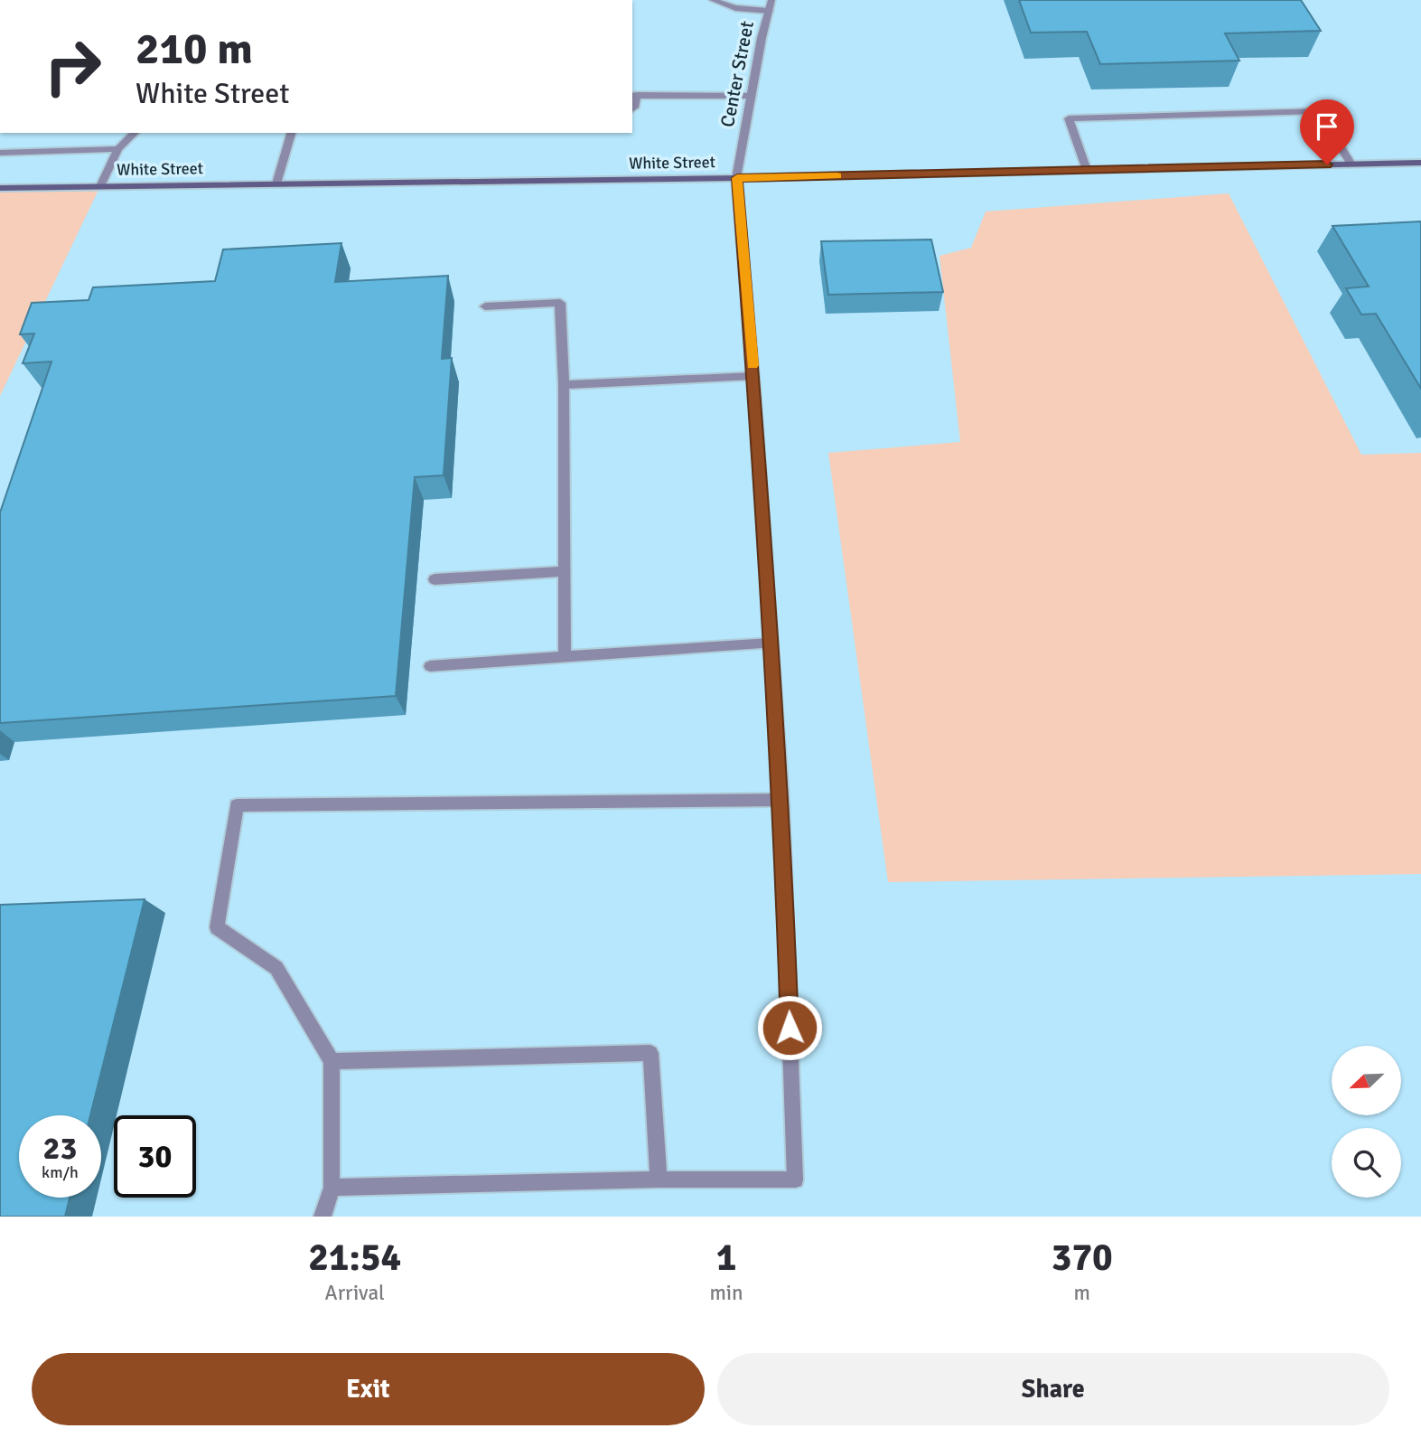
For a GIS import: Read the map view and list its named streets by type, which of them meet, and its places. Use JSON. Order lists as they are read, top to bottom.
{
  "streets": {
    "street": ["Center Street", "White Street"]
  },
  "crossings": [
    ["Center Street", "White Street"]
  ],
  "north": "bottom left",
  "page": {
    "turn": ["210 m", "White Street"],
    "speed": "23 km/h",
    "limit": "30",
    "eta": [
      "21:54",
      "Arrival",
      "1",
      "min",
      "370",
      "m"
    ],
    "buttons": ["Exit", "Share"]
  }
}
